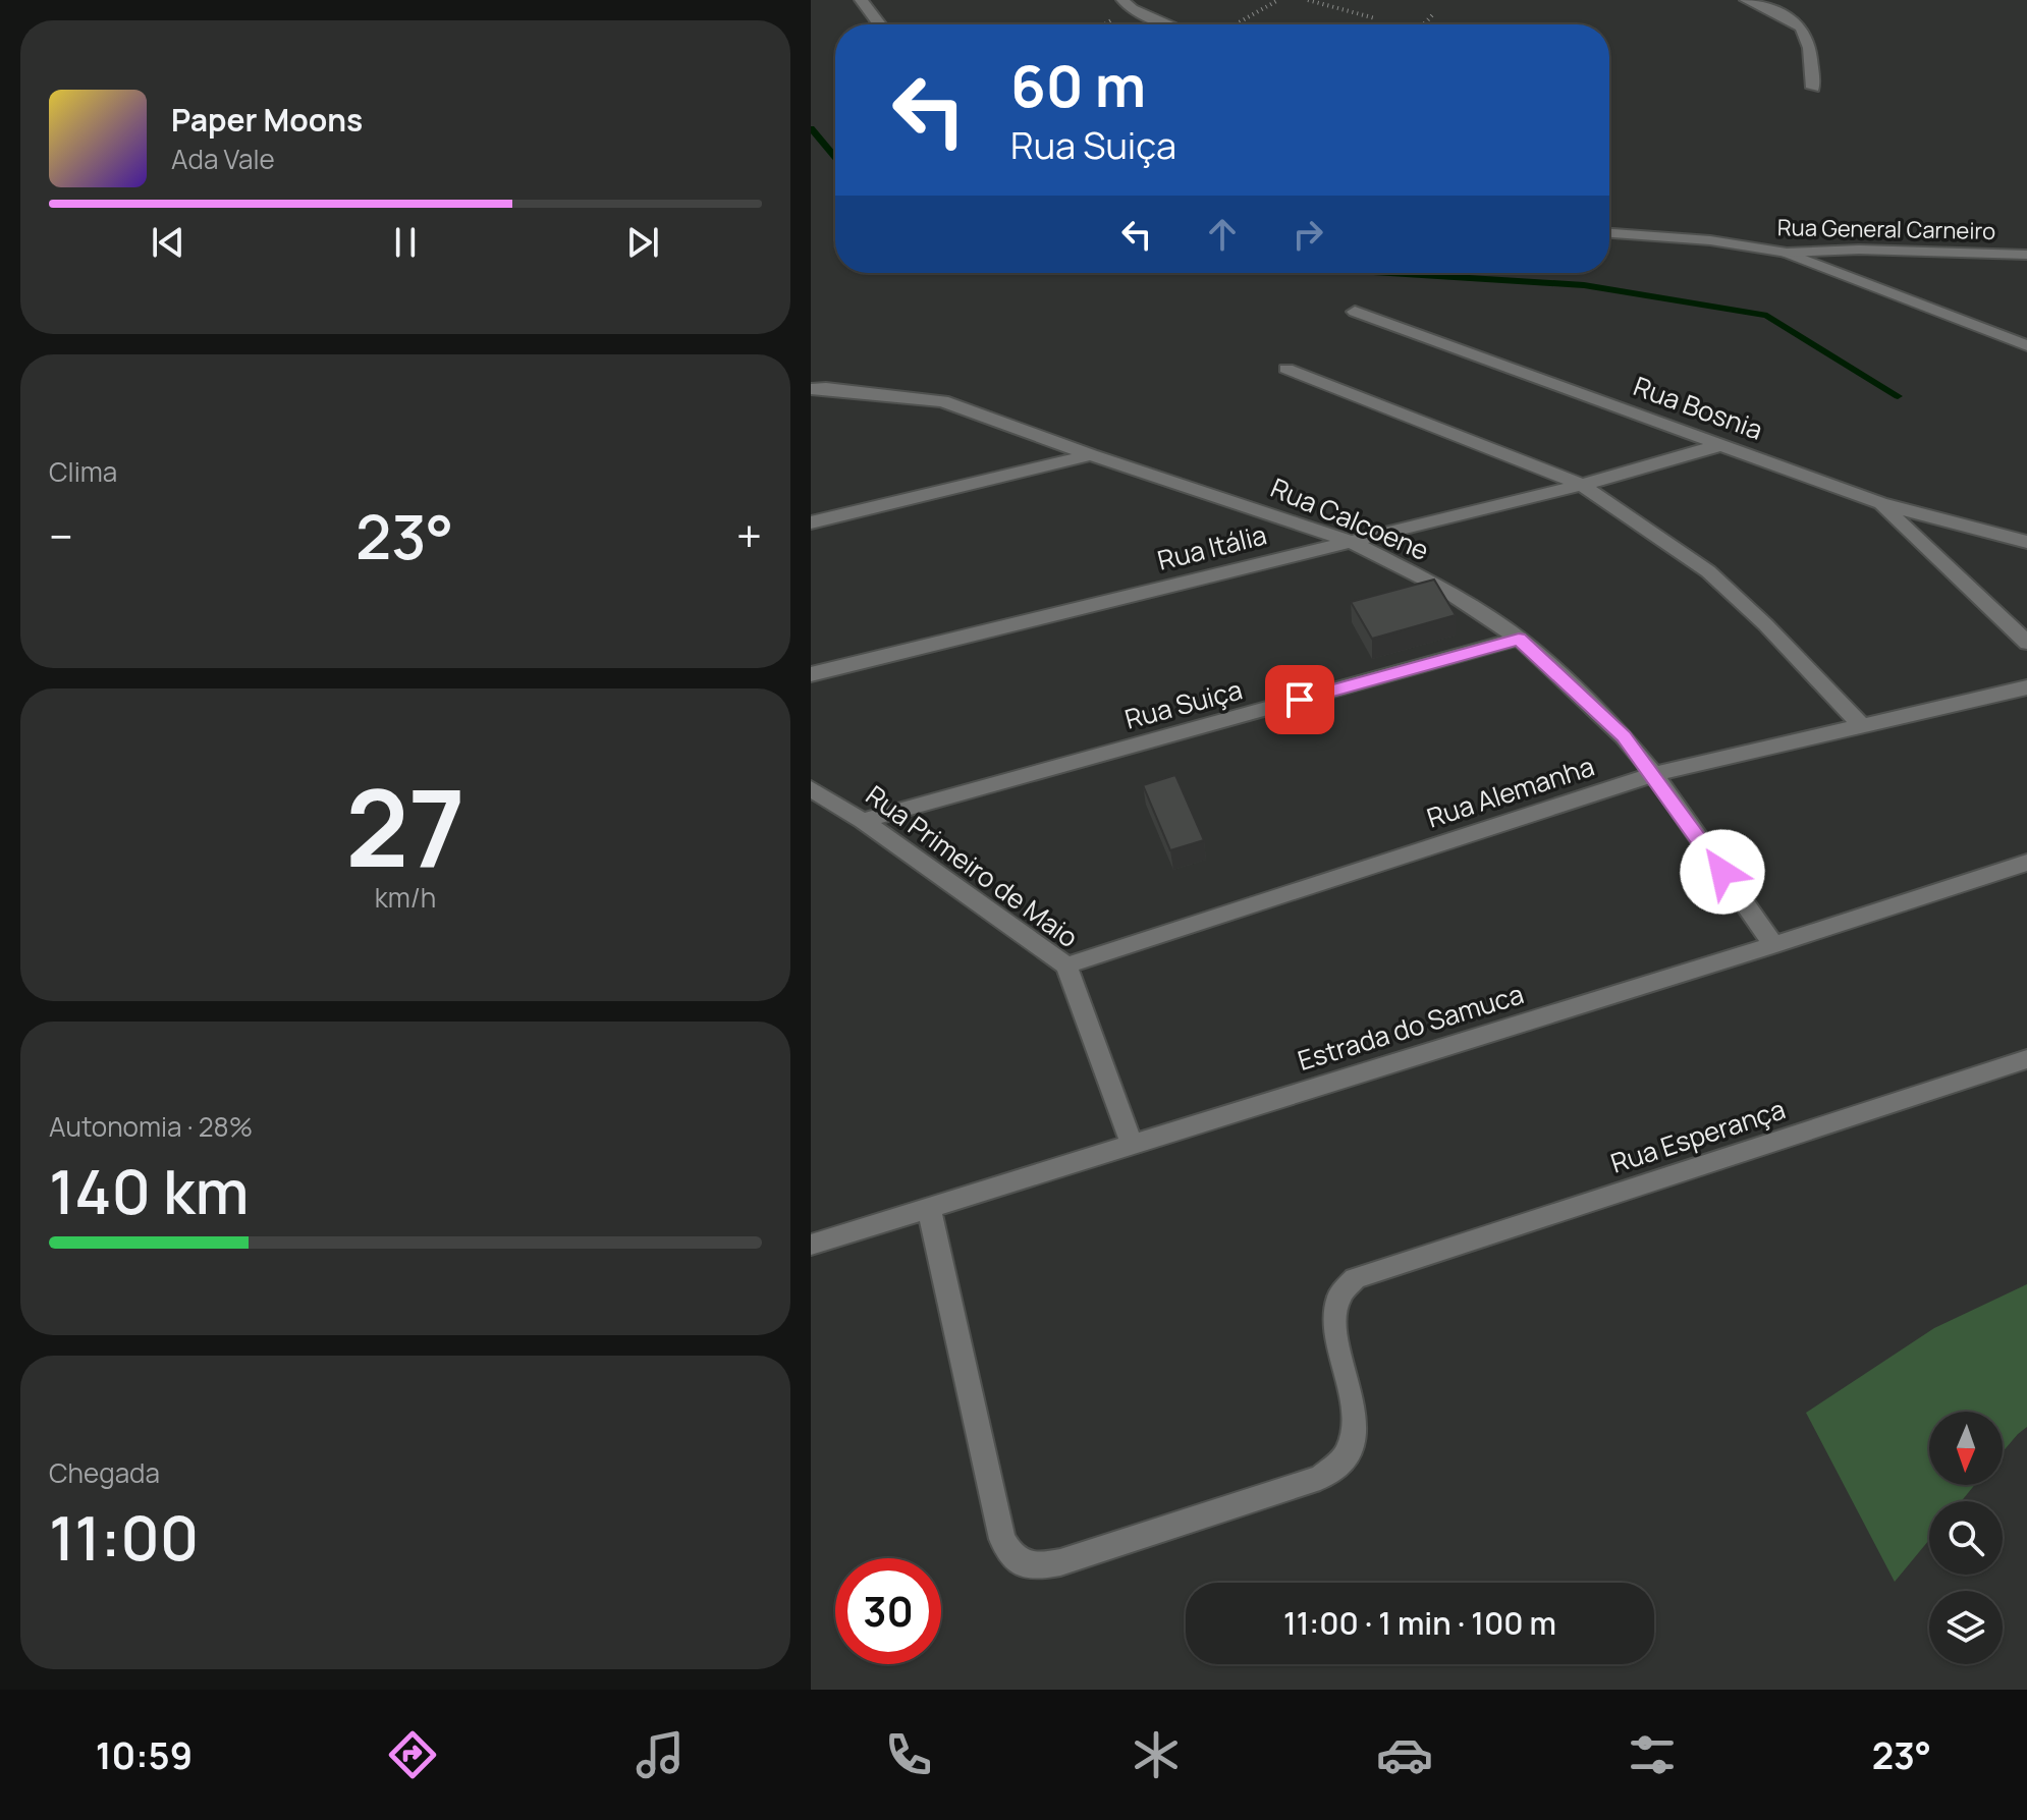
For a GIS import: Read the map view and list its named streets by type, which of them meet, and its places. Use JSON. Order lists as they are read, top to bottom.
{
  "streets": {
    "street": [
      "Rua General Carneiro",
      "Rua Bosnia",
      "Rua Calcoene",
      "Rua Itália",
      "Rua Suiça",
      "Rua Alemanha",
      "Rua Primeiro de Maio",
      "Estrada do Samuca",
      "Rua Esperança"
    ]
  },
  "crossings": [
    ["Rua Bosnia", "Rua Itália"],
    ["Rua Calcoene", "Rua Itália"],
    ["Rua Calcoene", "Rua Suiça"],
    ["Rua Calcoene", "Rua Alemanha"],
    ["Rua Calcoene", "Estrada do Samuca"],
    ["Rua Suiça", "Rua Primeiro de Maio"],
    ["Rua Alemanha", "Rua Primeiro de Maio"],
    ["Rua Primeiro de Maio", "Estrada do Samuca"],
    ["Estrada do Samuca", "Rua Esperança"]
  ],
  "north": "bottom",
  "page": {
    "turn": ["60 m", "Rua Suiça"],
    "song": ["Paper Moons", "Ada Vale"],
    "tile": [
      "Clima",
      ["27", "km/h"],
      ["Autonomia · 28%", "140 km"],
      ["Chegada", "11:00"]
    ],
    "heat": ["−", "23°", "+"],
    "limit": "30",
    "trip": "11:00 · 1 min · 100 m",
    "tabs": ["10:59", "23°"]
  }
}
